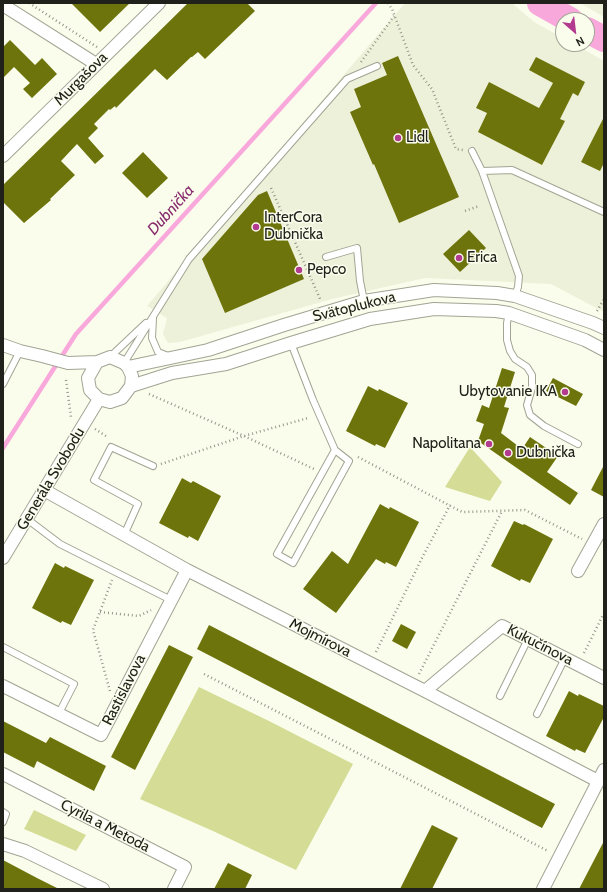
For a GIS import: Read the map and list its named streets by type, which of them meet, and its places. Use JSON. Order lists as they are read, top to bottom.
{
  "streets": {
    "street": [
      "Murgašova",
      "Svätoplukova",
      "Generála Svobodu",
      "Mojmírova",
      "Kukučínova",
      "Rastislavova",
      "Cyrila a Metoda"
    ]
  },
  "crossings": [
    ["Svätoplukova", "Generála Svobodu"],
    ["Generála Svobodu", "Mojmírova"],
    ["Mojmírova", "Kukučínova"],
    ["Mojmírova", "Rastislavova"]
  ],
  "water": ["Dubnička"],
  "places": [
    "Lidl",
    "InterCora Dubnička",
    "Erica",
    "Pepco",
    "Ubytovanie IKA",
    "Napolitana",
    "Dubnička"
  ],
  "north": "bottom right"
}
